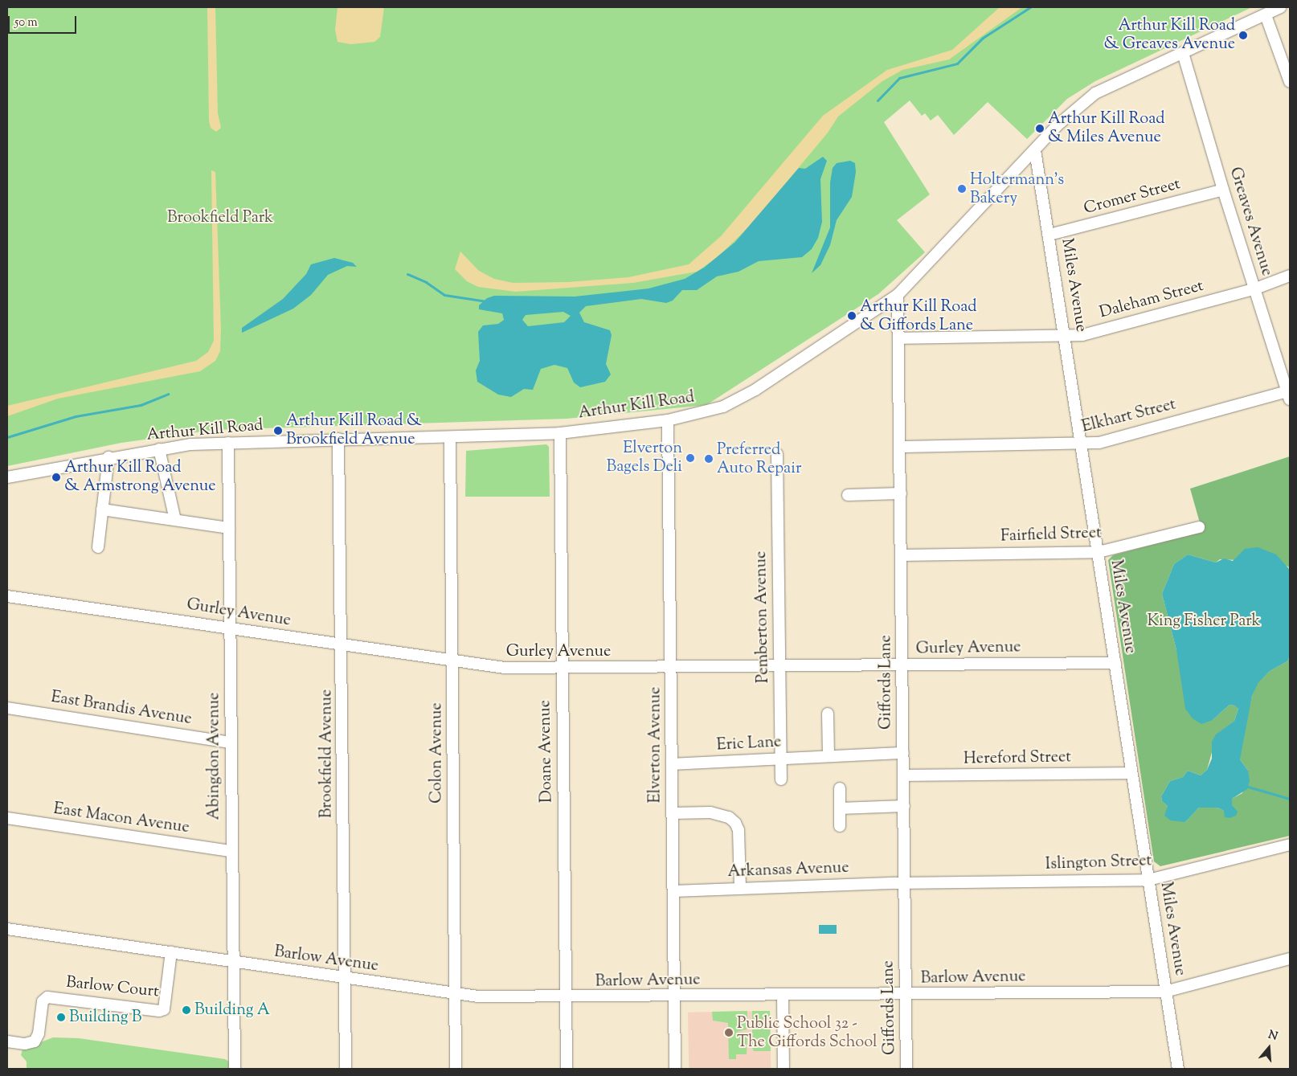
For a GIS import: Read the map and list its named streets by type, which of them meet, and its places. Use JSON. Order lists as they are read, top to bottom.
{
  "streets": {
    "street": [
      "Cromer Street",
      "Greaves Avenue",
      "Miles Avenue",
      "Daleham Street",
      "Arthur Kill Road",
      "Elkhart Street",
      "Fairfield Street",
      "Gurley Avenue",
      "Pemberton Avenue",
      "Giffords Lane",
      "East Brandis Avenue",
      "Eric Lane",
      "Elverton Avenue",
      "Doane Avenue",
      "Colon Avenue",
      "Brookfield Avenue",
      "Abingdon Avenue",
      "Hereford Street",
      "East Macon Avenue",
      "Islington Street",
      "Arkansas Avenue",
      "Barlow Avenue",
      "Barlow Court"
    ]
  },
  "crossings": [
    ["Cromer Street", "Greaves Avenue"],
    ["Cromer Street", "Miles Avenue"],
    ["Greaves Avenue", "Daleham Street"],
    ["Greaves Avenue", "Arthur Kill Road"],
    ["Greaves Avenue", "Elkhart Street"],
    ["Miles Avenue", "Daleham Street"],
    ["Miles Avenue", "Arthur Kill Road"],
    ["Miles Avenue", "Elkhart Street"],
    ["Miles Avenue", "Fairfield Street"],
    ["Miles Avenue", "Gurley Avenue"],
    ["Miles Avenue", "Hereford Street"],
    ["Miles Avenue", "Islington Street"],
    ["Miles Avenue", "Barlow Avenue"],
    ["Daleham Street", "Giffords Lane"],
    ["Arthur Kill Road", "Giffords Lane"],
    ["Arthur Kill Road", "Elverton Avenue"],
    ["Arthur Kill Road", "Doane Avenue"],
    ["Arthur Kill Road", "Colon Avenue"],
    ["Arthur Kill Road", "Brookfield Avenue"],
    ["Arthur Kill Road", "Abingdon Avenue"],
    ["Elkhart Street", "Giffords Lane"],
    ["Fairfield Street", "Giffords Lane"],
    ["Gurley Avenue", "Pemberton Avenue"],
    ["Gurley Avenue", "Giffords Lane"],
    ["Gurley Avenue", "Elverton Avenue"],
    ["Gurley Avenue", "Doane Avenue"],
    ["Gurley Avenue", "Colon Avenue"],
    ["Gurley Avenue", "Brookfield Avenue"],
    ["Gurley Avenue", "Abingdon Avenue"],
    ["Pemberton Avenue", "Eric Lane"],
    ["Giffords Lane", "Eric Lane"],
    ["Giffords Lane", "Hereford Street"],
    ["Giffords Lane", "Islington Street"],
    ["Giffords Lane", "Arkansas Avenue"],
    ["Giffords Lane", "Barlow Avenue"],
    ["East Brandis Avenue", "Abingdon Avenue"],
    ["Eric Lane", "Elverton Avenue"],
    ["Elverton Avenue", "Arkansas Avenue"],
    ["Elverton Avenue", "Barlow Avenue"],
    ["Doane Avenue", "Barlow Avenue"],
    ["Colon Avenue", "Barlow Avenue"],
    ["Brookfield Avenue", "Barlow Avenue"],
    ["Abingdon Avenue", "East Macon Avenue"],
    ["Abingdon Avenue", "Barlow Avenue"],
    ["Islington Street", "Arkansas Avenue"],
    ["Barlow Avenue", "Barlow Court"]
  ],
  "parks": ["Brookfield Park", "King Fisher Park"],
  "places": [
    "Arthur Kill Road & Greaves Avenue",
    "Arthur Kill Road & Miles Avenue",
    "Holtermann's Bakery",
    "Arthur Kill Road & Giffords Lane",
    "Arthur Kill Road & Brookfield Avenue",
    "Elverton Bagels Deli",
    "Preferred Auto Repair",
    "Arthur Kill Road & Armstrong Avenue",
    "Building A",
    "Building B",
    "Public School 32 - The Giffords School"
  ],
  "scale_bar": "50 m",
  "north": "top"
}
